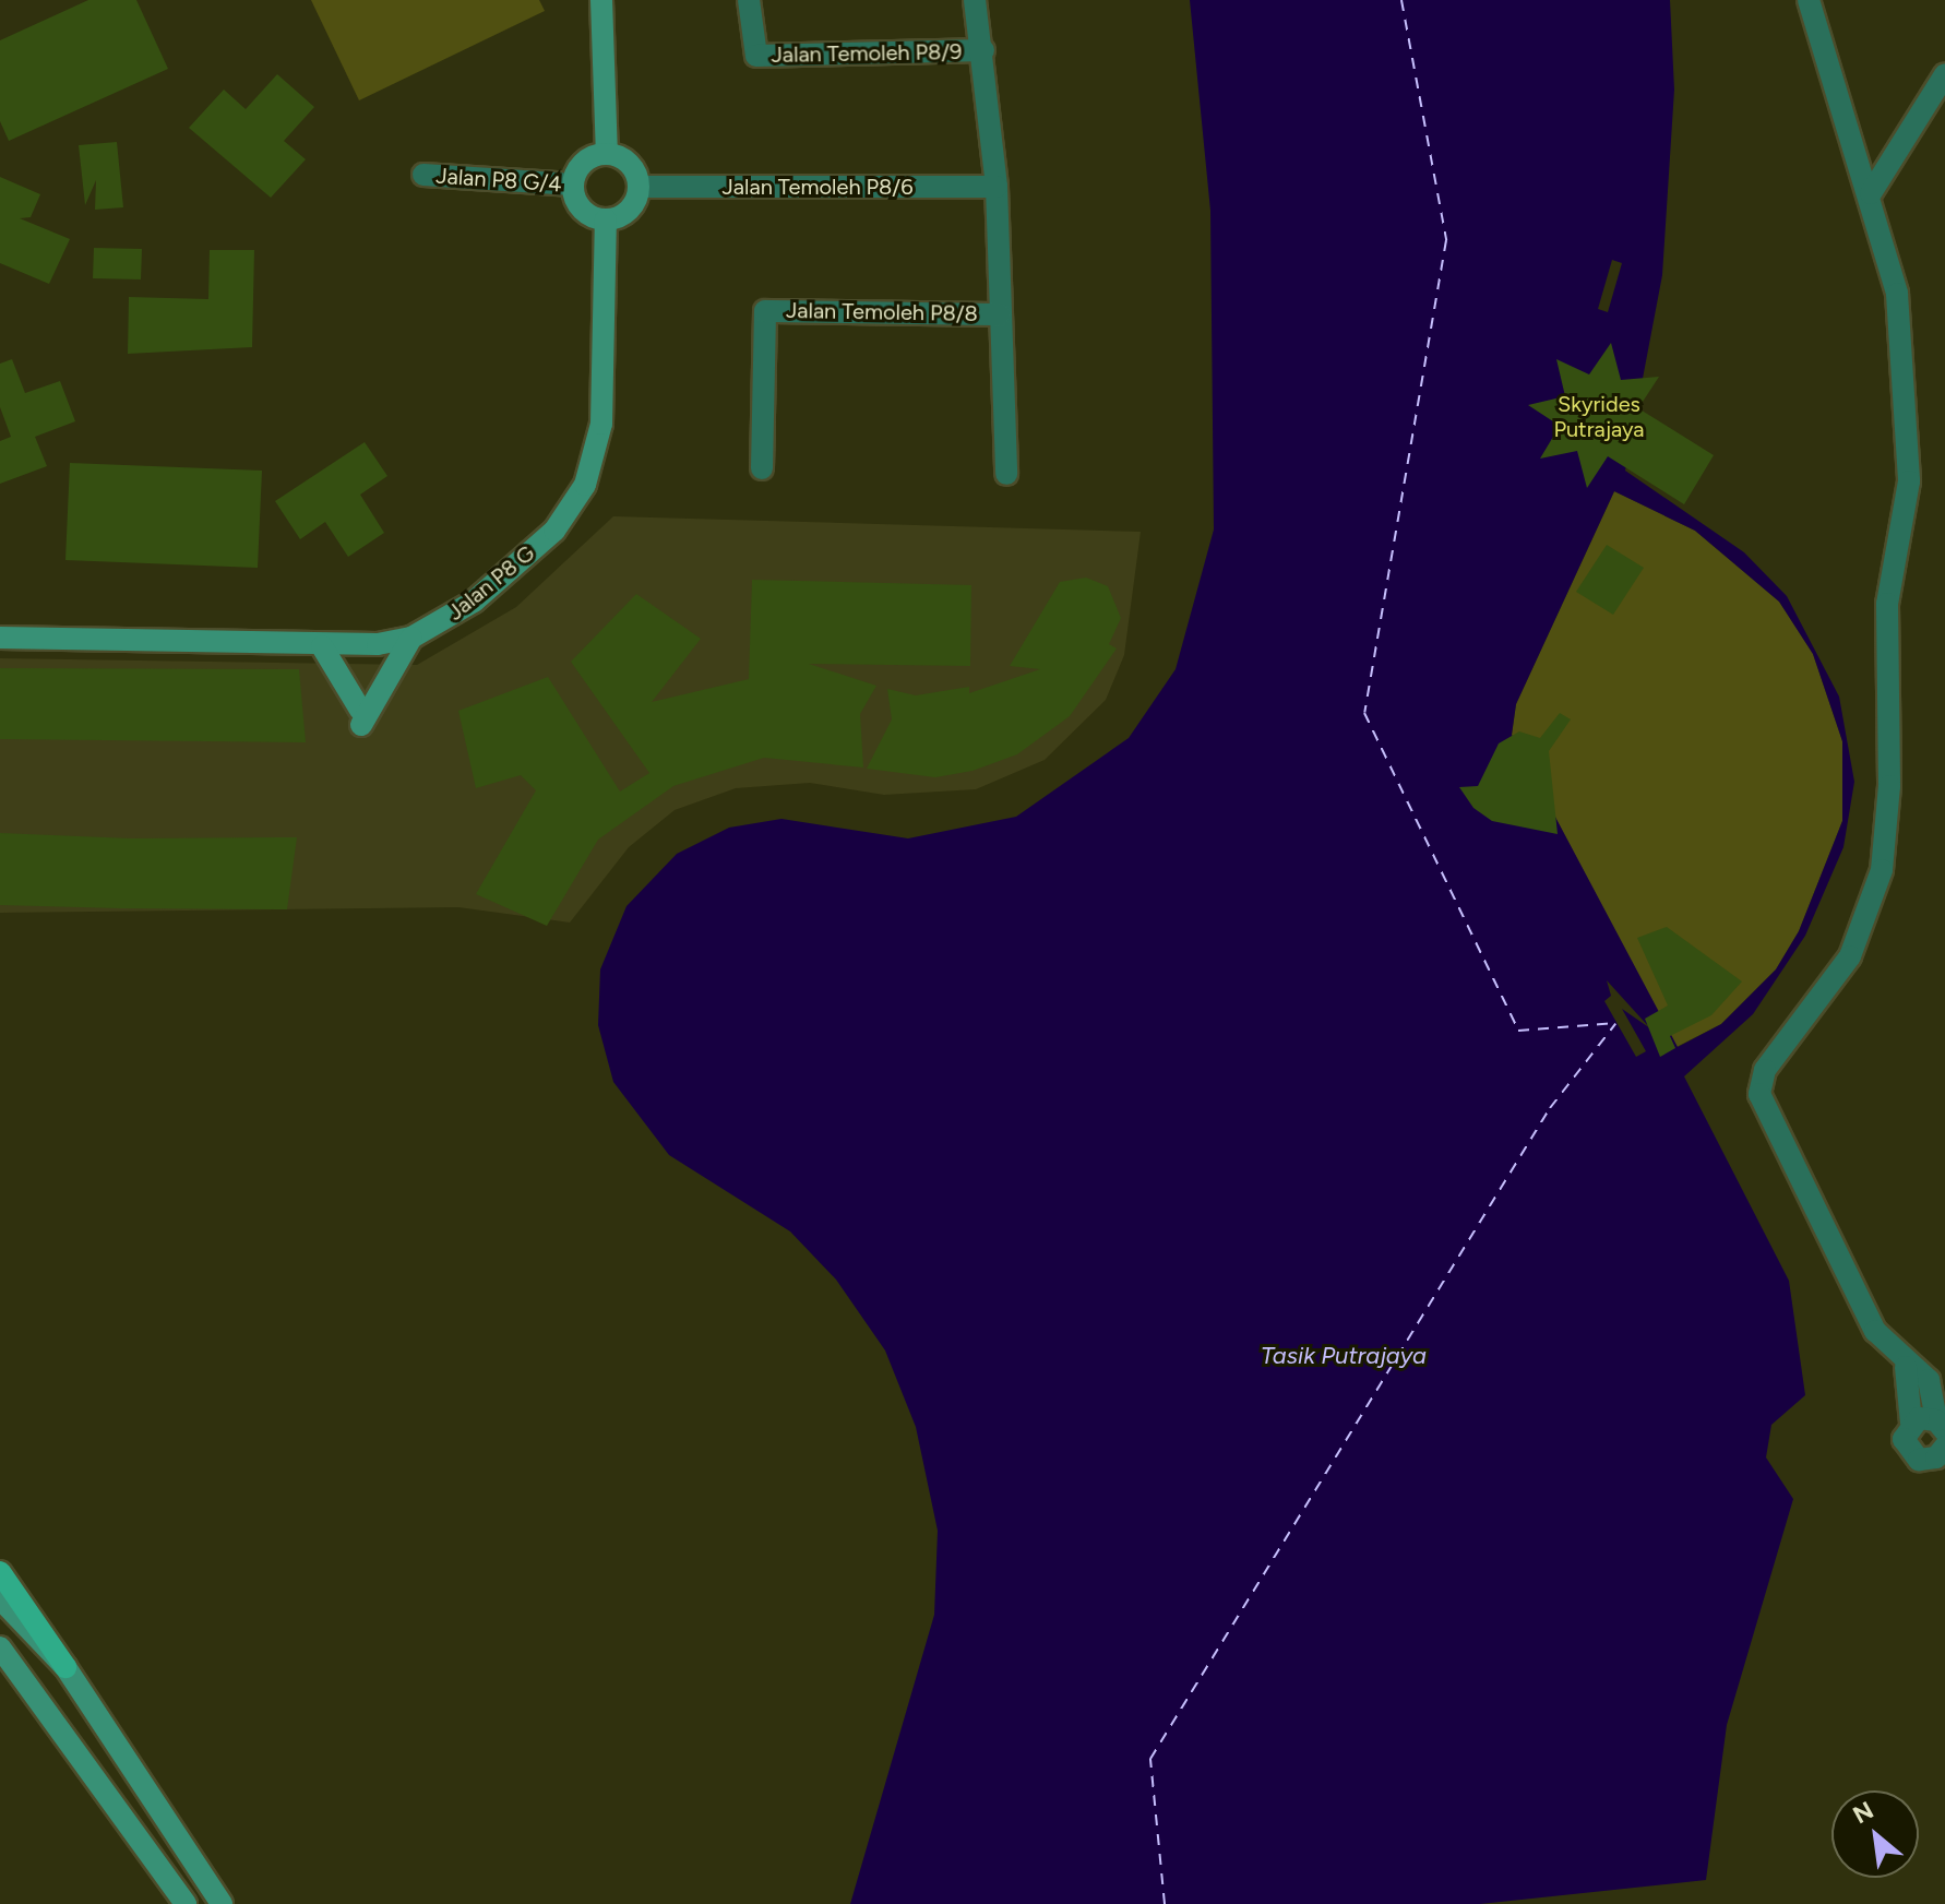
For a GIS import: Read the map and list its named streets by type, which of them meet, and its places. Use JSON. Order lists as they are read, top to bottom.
{
  "streets": {
    "street": [
      "Jalan Temoleh P8/9",
      "Jalan P8 G/4",
      "Jalan Temoleh P8/6",
      "Jalan Temoleh P8/8",
      "Jalan P8 G"
    ]
  },
  "crossings": [
    ["Jalan P8 G/4", "Jalan Temoleh P8/6"],
    ["Jalan P8 G/4", "Jalan P8 G"],
    ["Jalan Temoleh P8/6", "Jalan P8 G"]
  ],
  "water": ["Tasik Putrajaya"],
  "parks": ["Skyrides Putrajaya"],
  "north": "top left"
}
